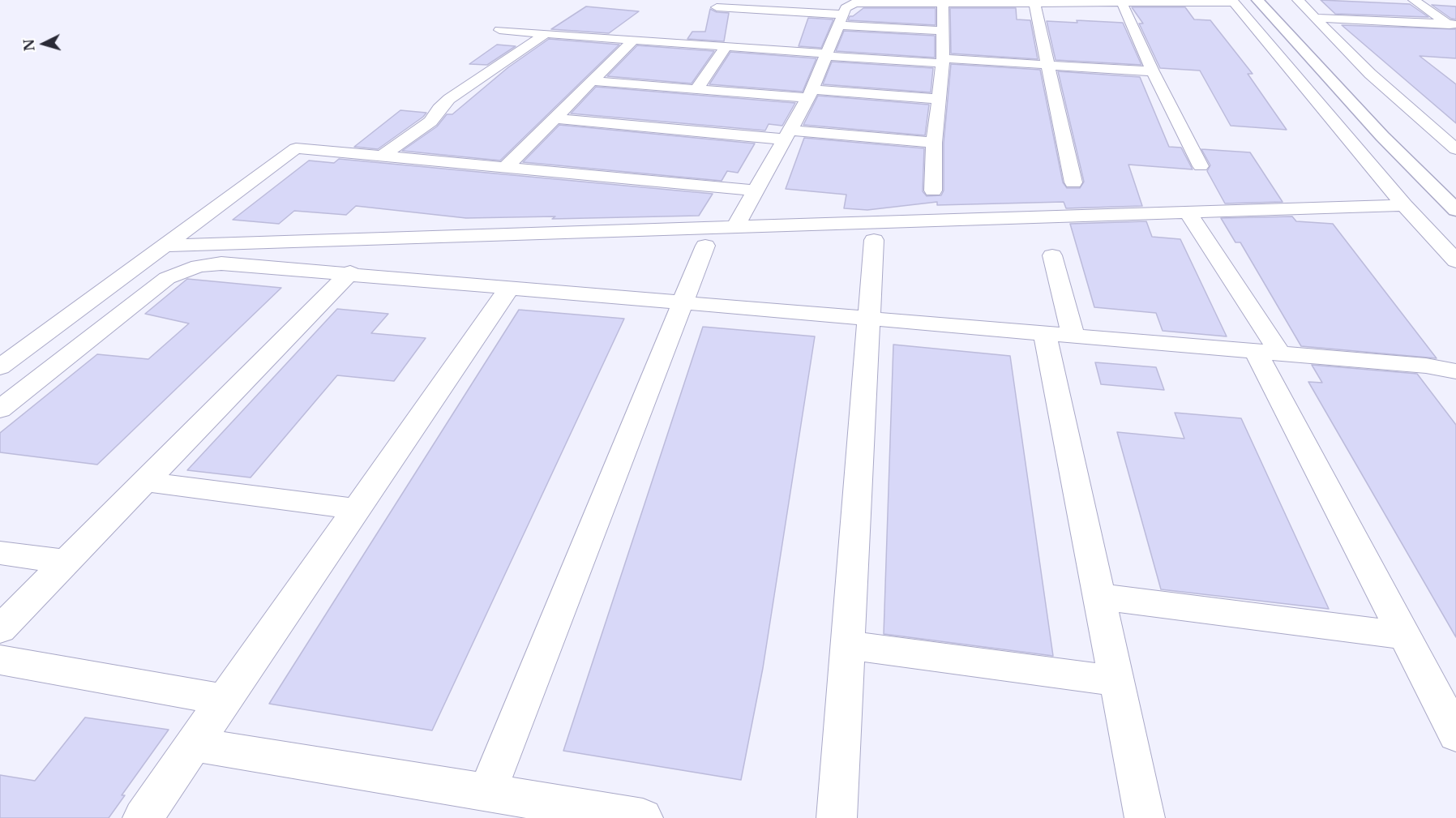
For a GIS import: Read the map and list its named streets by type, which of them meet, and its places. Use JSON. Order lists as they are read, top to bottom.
{
  "north": "left"
}
